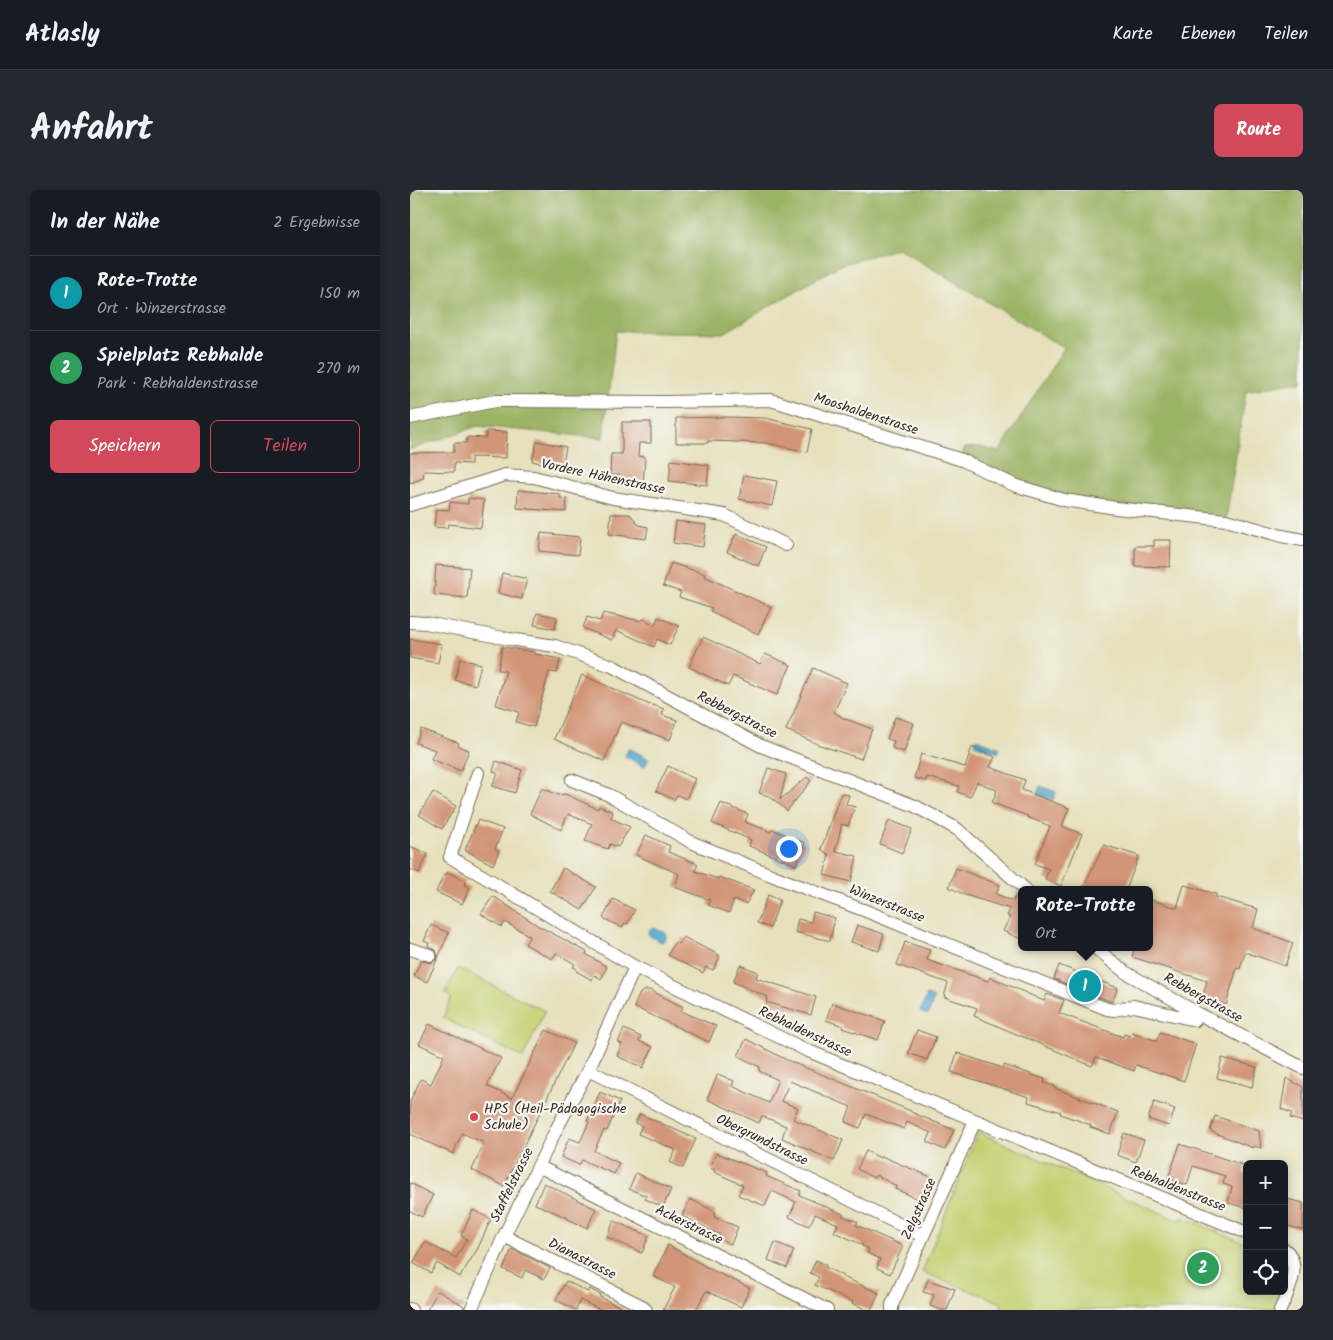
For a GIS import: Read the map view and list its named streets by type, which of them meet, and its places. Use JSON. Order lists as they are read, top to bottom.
{
  "streets": {
    "street": [
      "Mooshaldenstrasse",
      "Vordere Höhenstrasse",
      "Rebbergstrasse",
      "Winzerstrasse",
      "Rebhaldenstrasse",
      "Obergrundstrasse",
      "Staffelstrasse",
      "Zelgstrasse",
      "Ackerstrasse",
      "Dianastrasse"
    ]
  },
  "crossings": [
    ["Rebbergstrasse", "Winzerstrasse"],
    ["Rebhaldenstrasse", "Staffelstrasse"],
    ["Rebhaldenstrasse", "Zelgstrasse"],
    ["Obergrundstrasse", "Staffelstrasse"],
    ["Obergrundstrasse", "Zelgstrasse"],
    ["Staffelstrasse", "Ackerstrasse"],
    ["Staffelstrasse", "Dianastrasse"]
  ],
  "places": ["HPS (Heil-Pädagogische Schule)"],
  "page": {
    "header": "Atlasly",
    "nav": ["Karte", "Ebenen", "Teilen"],
    "title": "Anfahrt",
    "buttons": [
      "Route",
      ["Speichern", "Teilen"]
    ],
    "heading": ["In der Nähe", "2 Ergebnisse"],
    "list": [
      {
        "mark": "1",
        "name": "Rote-Trotte",
        "note": "Ort · Winzerstrasse",
        "value": "150 m"
      },
      {
        "mark": "2",
        "name": "Spielplatz Rebhalde",
        "note": "Park · Rebhaldenstrasse",
        "value": "270 m"
      }
    ],
    "popup": ["Rote-Trotte", "Ort"],
    "pins": ["1", "2"],
    "map_buttons": ["+", "−"]
  }
}
